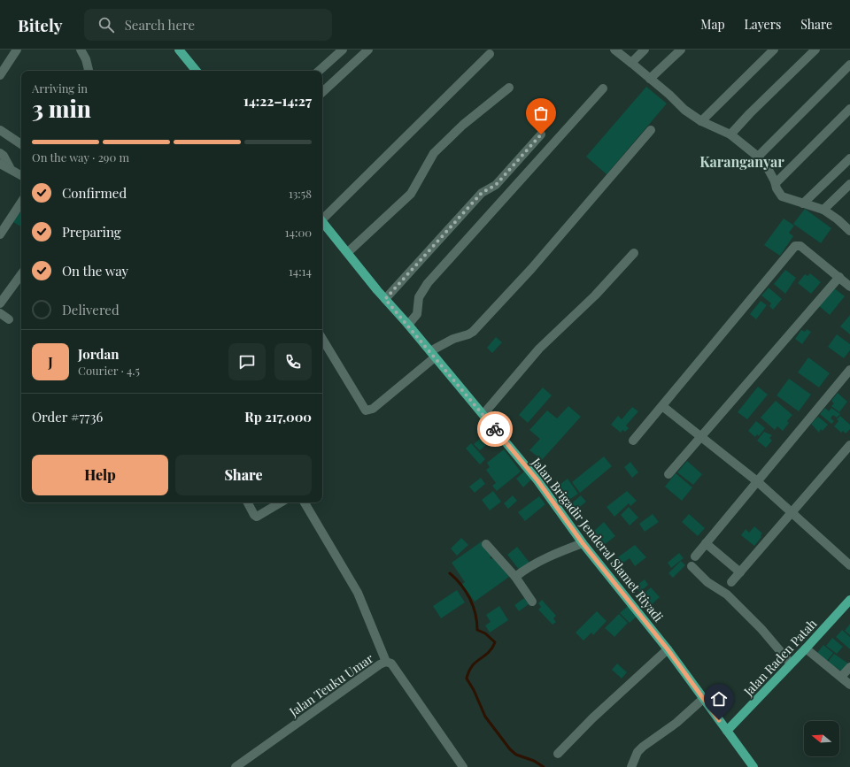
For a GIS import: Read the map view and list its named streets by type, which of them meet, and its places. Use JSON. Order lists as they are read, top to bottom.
{
  "streets": {
    "main road": ["Jalan Brigadir Jenderal Slamet Riyadi", "Jalan Raden Patah"],
    "street": ["Jalan Teuku Umar"]
  },
  "crossings": [
    ["Jalan Brigadir Jenderal Slamet Riyadi", "Jalan Raden Patah"]
  ],
  "districts": ["Karanganyar"],
  "north": "left",
  "page": {
    "header": "Bitely",
    "search": "Search here",
    "nav": ["Map", "Layers", "Share"],
    "heading": ["3 min", "Arriving in", "14:22–14:27"],
    "panel": [
      "Jordan",
      "Courier · 4.5",
      "Order #7736",
      "Rp 217,000"
    ],
    "bar": "On the way · 290 m",
    "list": [
      ["Confirmed", "13:58"],
      ["Preparing", "14:00"],
      ["On the way", "14:14"],
      "Delivered"
    ],
    "round": "J",
    "buttons": ["Help", "Share"]
  }
}
